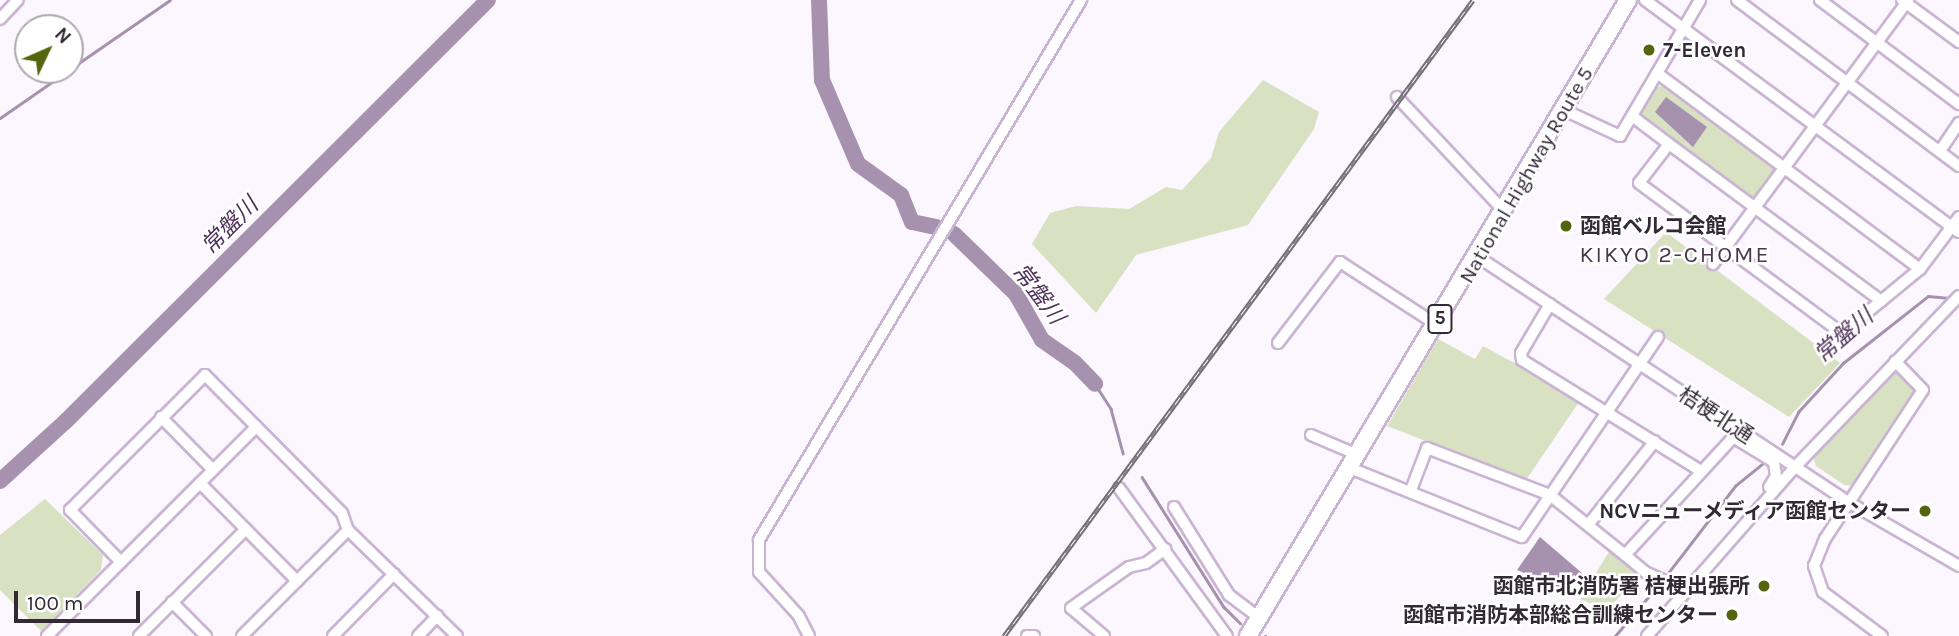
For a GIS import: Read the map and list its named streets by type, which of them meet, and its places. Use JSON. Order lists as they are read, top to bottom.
{
  "streets": {
    "highway": ["National Highway Route 5", "5"],
    "street": ["桔梗北通"]
  },
  "crossings": [
    ["National Highway Route 5", "桔梗北通"]
  ],
  "districts": ["KIKYO 2-CHOME"],
  "water": ["常盤川"],
  "places": [
    "7-Eleven",
    "函館ベルコ会館",
    "NCVニューメディア函館センター",
    "函館市北消防署 桔梗出張所",
    "函館市消防本部総合訓練センター"
  ],
  "scale_bar": "100 m",
  "north": "top right"
}
